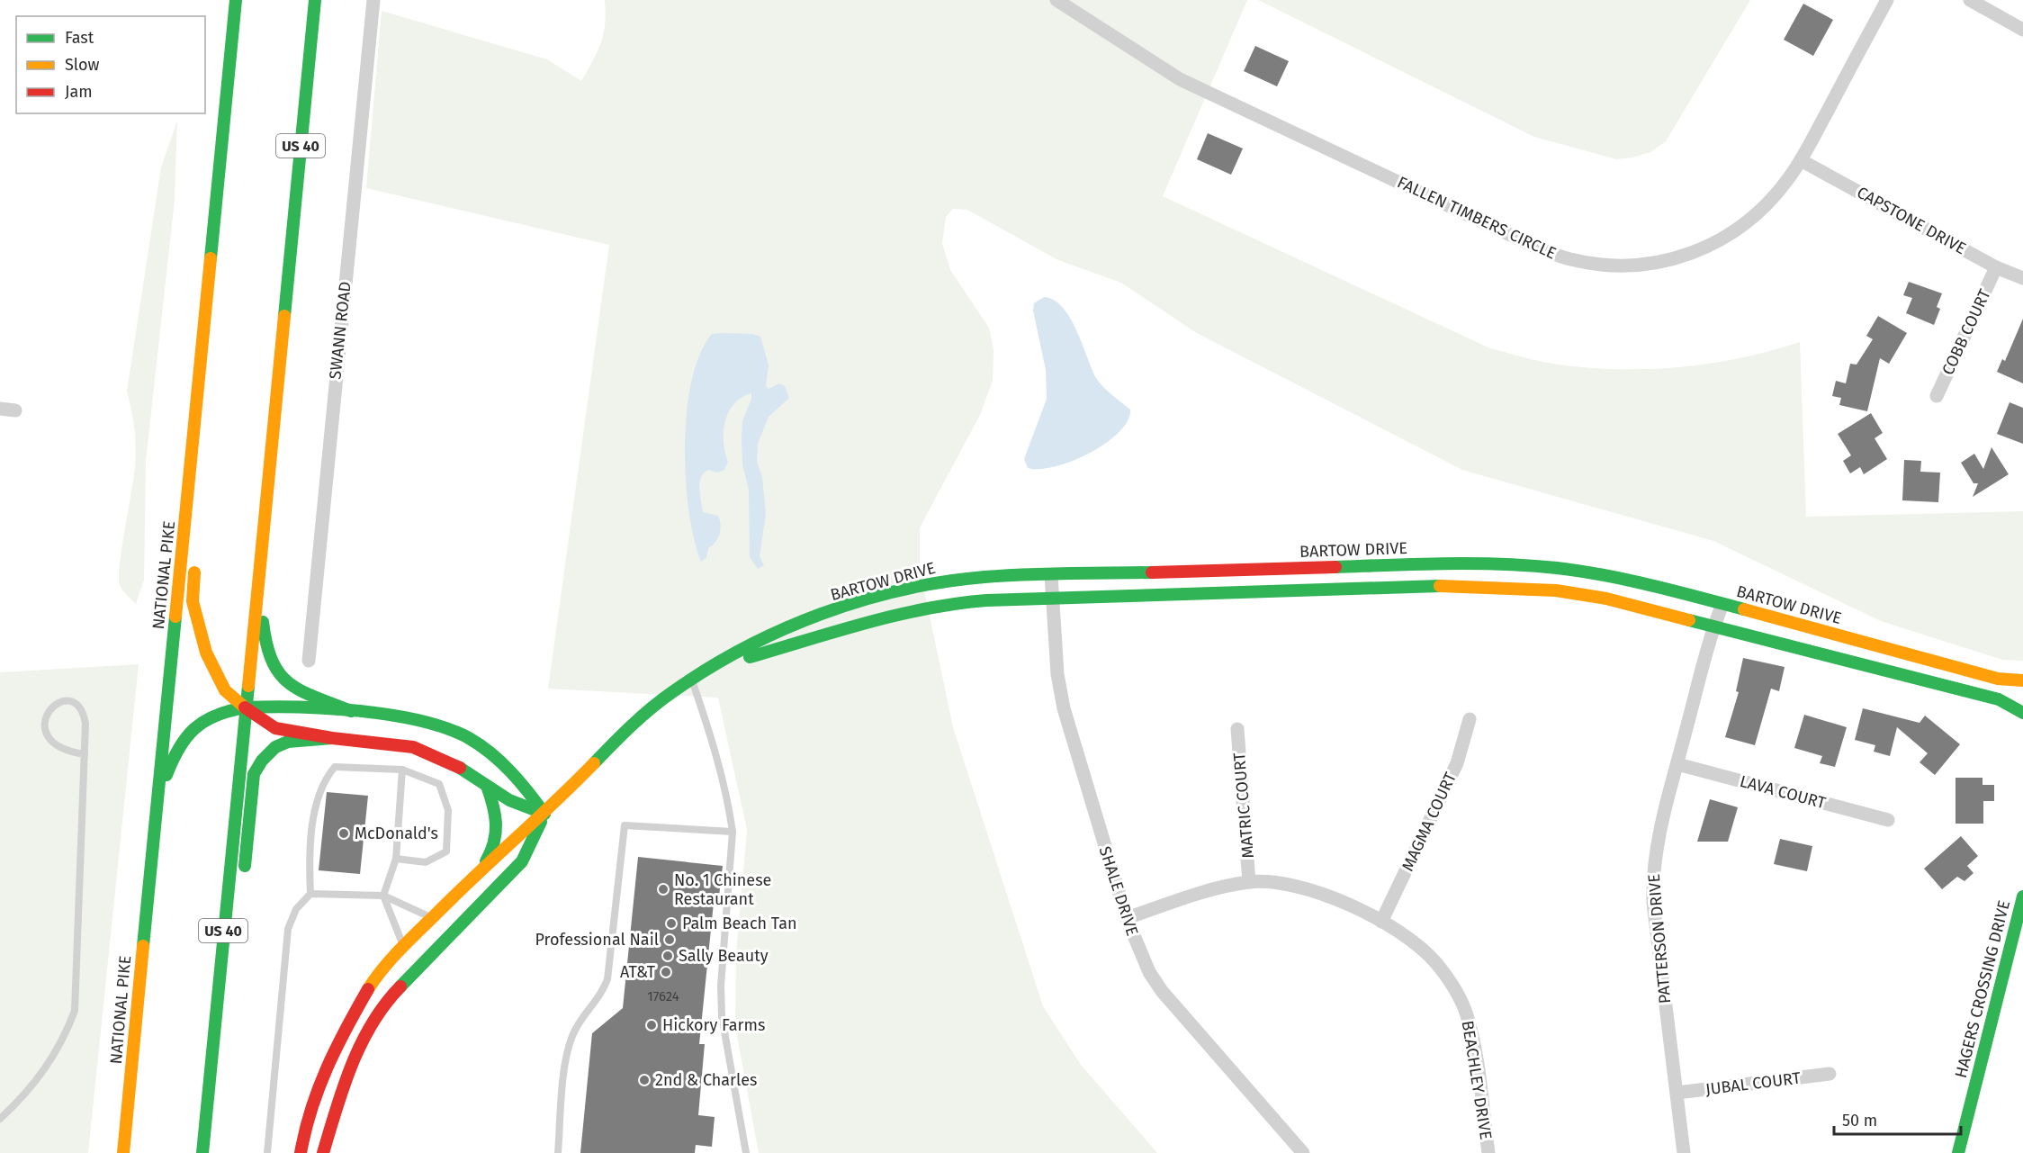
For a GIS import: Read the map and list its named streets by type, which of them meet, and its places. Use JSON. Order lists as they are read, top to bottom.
{
  "streets": {
    "street": [
      "US 40",
      "FALLEN TIMBERS CIRCLE",
      "CAPSTONE DRIVE",
      "SWANN ROAD",
      "COBB COURT",
      "BARTOW DRIVE",
      "NATIONAL PIKE",
      "LAVA COURT",
      "MATRIC COURT",
      "MAGMA COURT",
      "SHALE DRIVE",
      "PATTERSON DRIVE",
      "HAGERS CROSSING DRIVE",
      "BEACHLEY DRIVE",
      "JUBAL COURT"
    ]
  },
  "crossings": [
    ["FALLEN TIMBERS CIRCLE", "CAPSTONE DRIVE"],
    ["CAPSTONE DRIVE", "COBB COURT"],
    ["BARTOW DRIVE", "SHALE DRIVE"],
    ["BARTOW DRIVE", "PATTERSON DRIVE"],
    ["LAVA COURT", "PATTERSON DRIVE"],
    ["MATRIC COURT", "BEACHLEY DRIVE"],
    ["MAGMA COURT", "BEACHLEY DRIVE"],
    ["SHALE DRIVE", "BEACHLEY DRIVE"],
    ["PATTERSON DRIVE", "JUBAL COURT"]
  ],
  "places": [
    "McDonald's",
    "No. 1 Chinese Restaurant",
    "Palm Beach Tan",
    "Professional Nail",
    "Sally Beauty",
    "AT&T",
    "Hickory Farms",
    "2nd & Charles"
  ],
  "house_numbers": ["17624"],
  "legend": ["Fast", "Slow", "Jam"],
  "scale_bar": "50 m"
}
